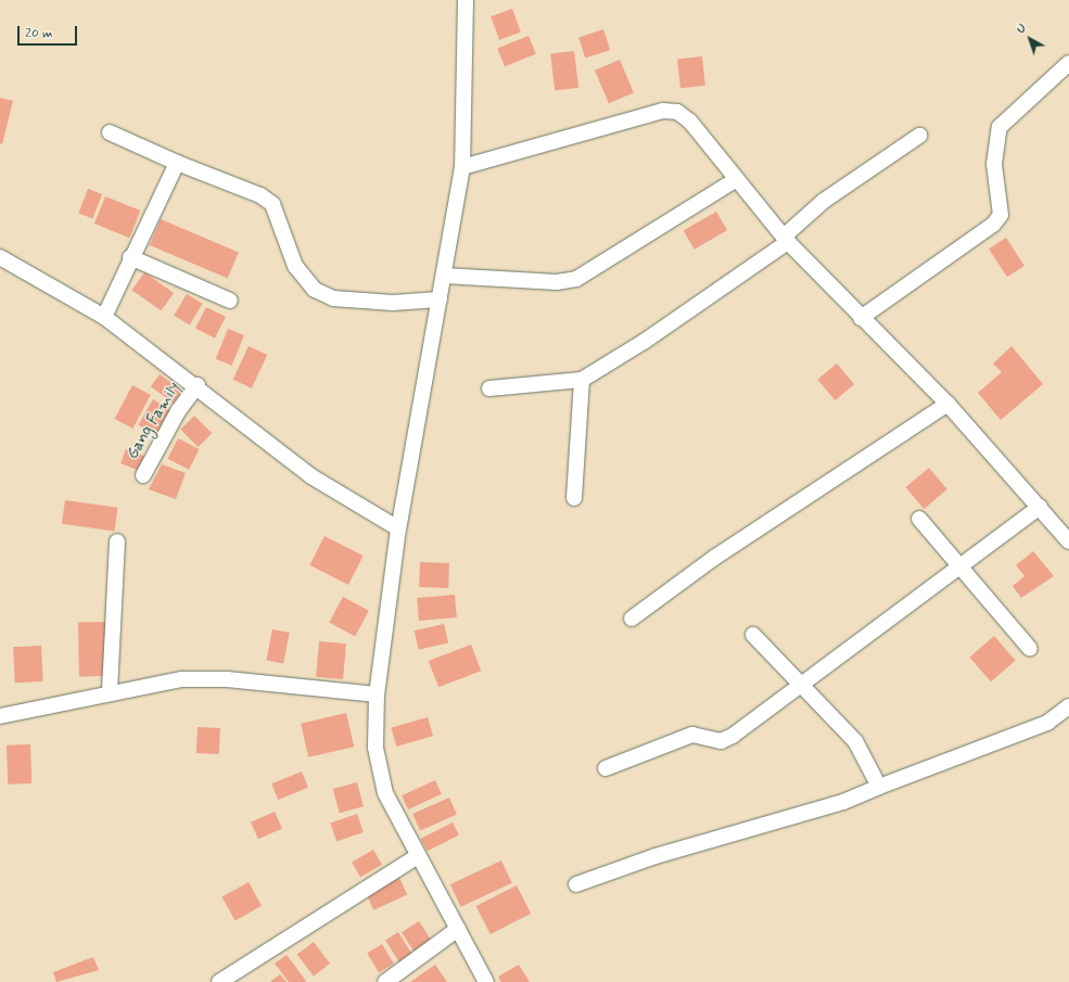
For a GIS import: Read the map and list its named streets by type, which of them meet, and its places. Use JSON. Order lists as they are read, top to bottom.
{
  "streets": {
    "street": ["Gang Family"]
  },
  "scale_bar": "20 m",
  "north": "top left"
}
